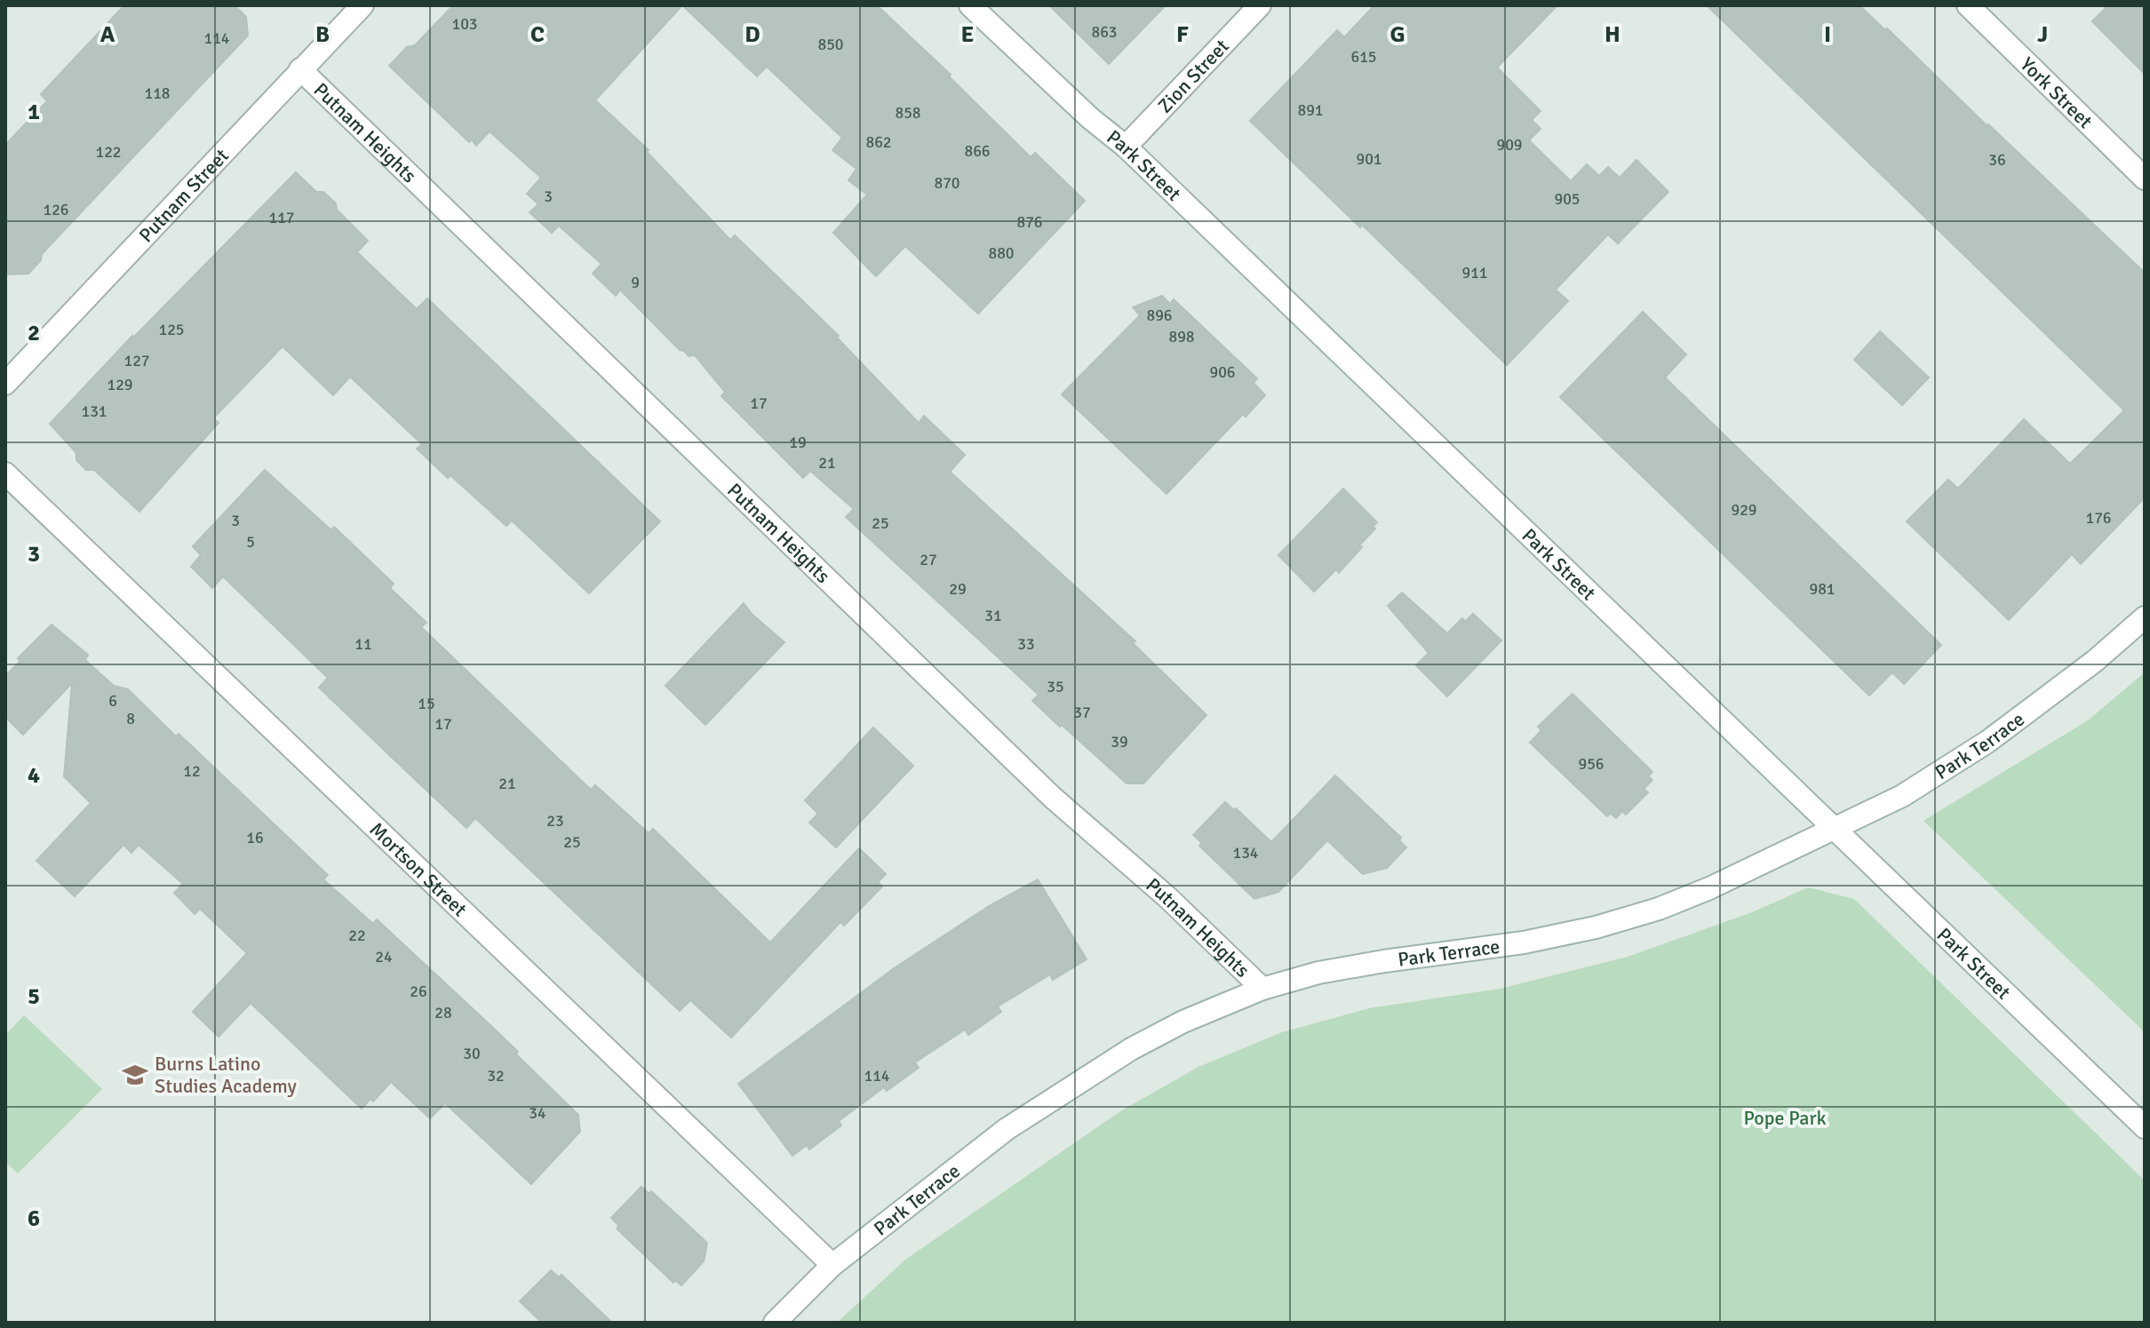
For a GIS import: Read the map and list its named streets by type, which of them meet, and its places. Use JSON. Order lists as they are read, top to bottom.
{
  "streets": {
    "street": [
      "Zion Street",
      "York Street",
      "Putnam Heights",
      "Park Street",
      "Putnam Street",
      "Park Terrace",
      "Mortson Street"
    ]
  },
  "crossings": [
    ["Zion Street", "Park Street"],
    ["Putnam Heights", "Putnam Street"],
    ["Putnam Heights", "Park Terrace"],
    ["Park Street", "Park Terrace"],
    ["Park Terrace", "Mortson Street"]
  ],
  "parks": ["Pope Park"],
  "places": {
    "school or university": ["Burns Latino Studies Academy"]
  },
  "house_numbers": [
    "103",
    "863",
    "114",
    "850",
    "615",
    "118",
    "891",
    "858",
    "862",
    "909",
    "866",
    "122",
    "901",
    "36",
    "870",
    "3",
    "905",
    "126",
    "117",
    "876",
    "880",
    "911",
    "9",
    "896",
    "125",
    "898",
    "127",
    "906",
    "129",
    "17",
    "131",
    "19",
    "21",
    "929",
    "176",
    "3",
    "25",
    "5",
    "27",
    "29",
    "981",
    "31",
    "11",
    "33",
    "35",
    "6",
    "15",
    "37",
    "8",
    "17",
    "39",
    "956",
    "12",
    "21",
    "23",
    "16",
    "25",
    "134",
    "22",
    "24",
    "26",
    "28",
    "30",
    "32",
    "114",
    "34"
  ],
  "grid": {
    "columns": [
      "A",
      "B",
      "C",
      "D",
      "E",
      "F",
      "G",
      "H",
      "I",
      "J"
    ],
    "rows": [
      "1",
      "2",
      "3",
      "4",
      "5",
      "6"
    ]
  }
}
